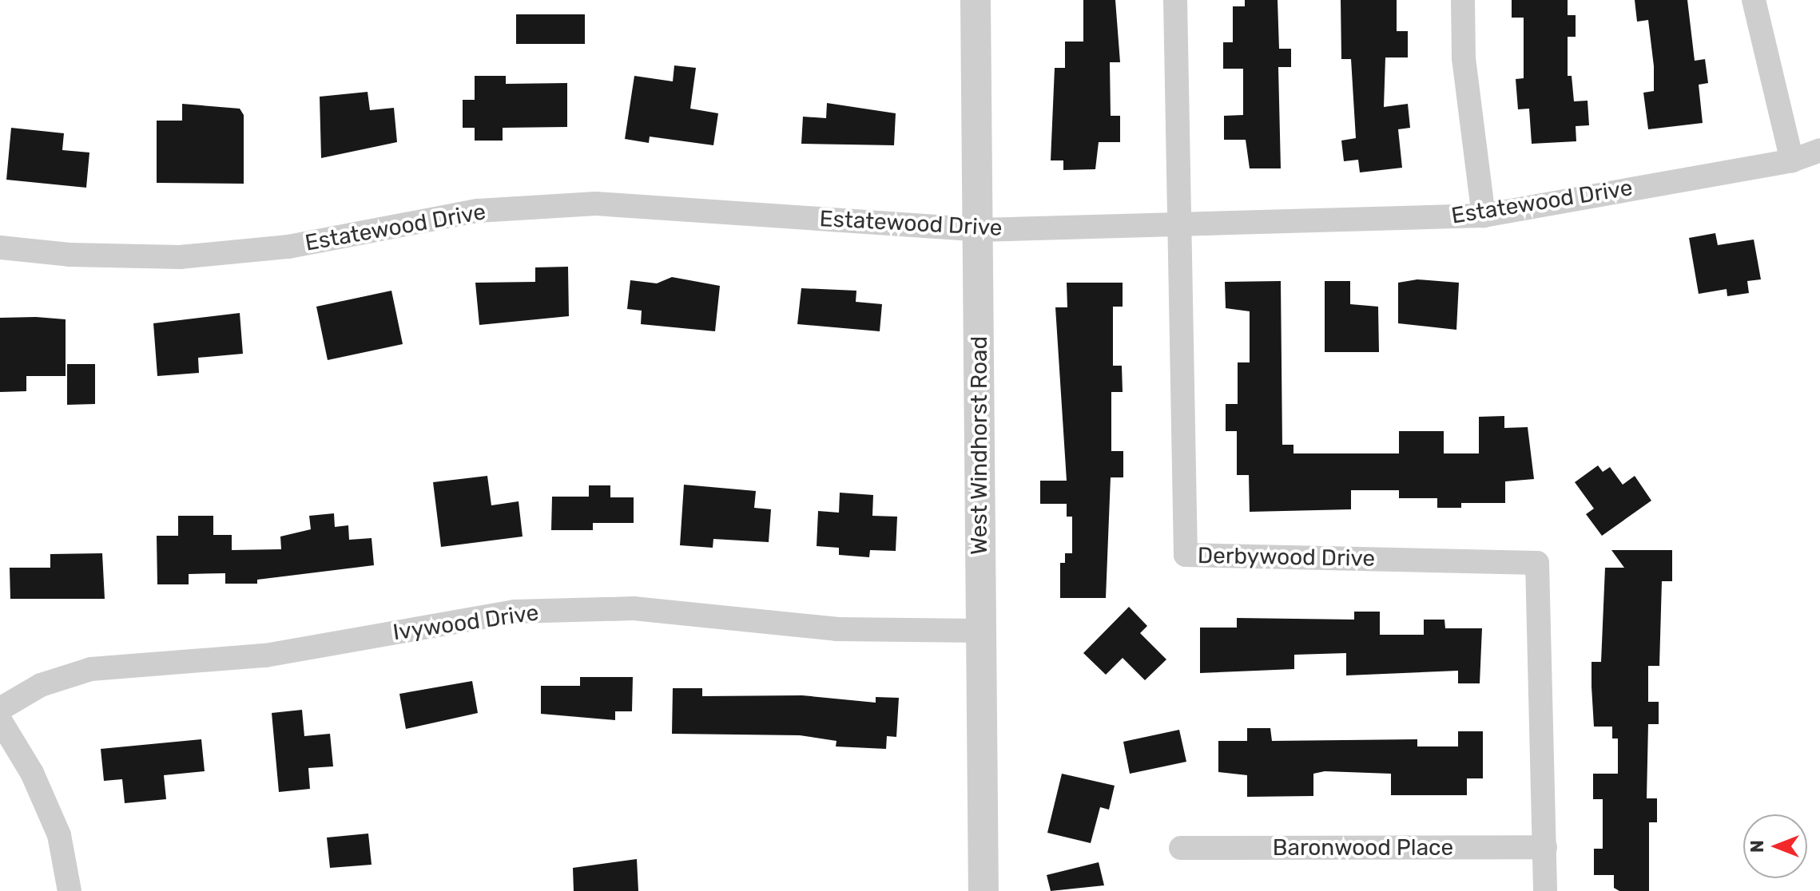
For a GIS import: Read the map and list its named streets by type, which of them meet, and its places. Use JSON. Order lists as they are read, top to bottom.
{
  "streets": {
    "street": [
      "Estatewood Drive",
      "West Windhorst Road",
      "Derbywood Drive",
      "Ivywood Drive",
      "Baronwood Place"
    ]
  },
  "crossings": [
    ["Estatewood Drive", "West Windhorst Road"],
    ["Estatewood Drive", "Derbywood Drive"],
    ["West Windhorst Road", "Ivywood Drive"],
    ["Derbywood Drive", "Baronwood Place"]
  ],
  "north": "left"
}
